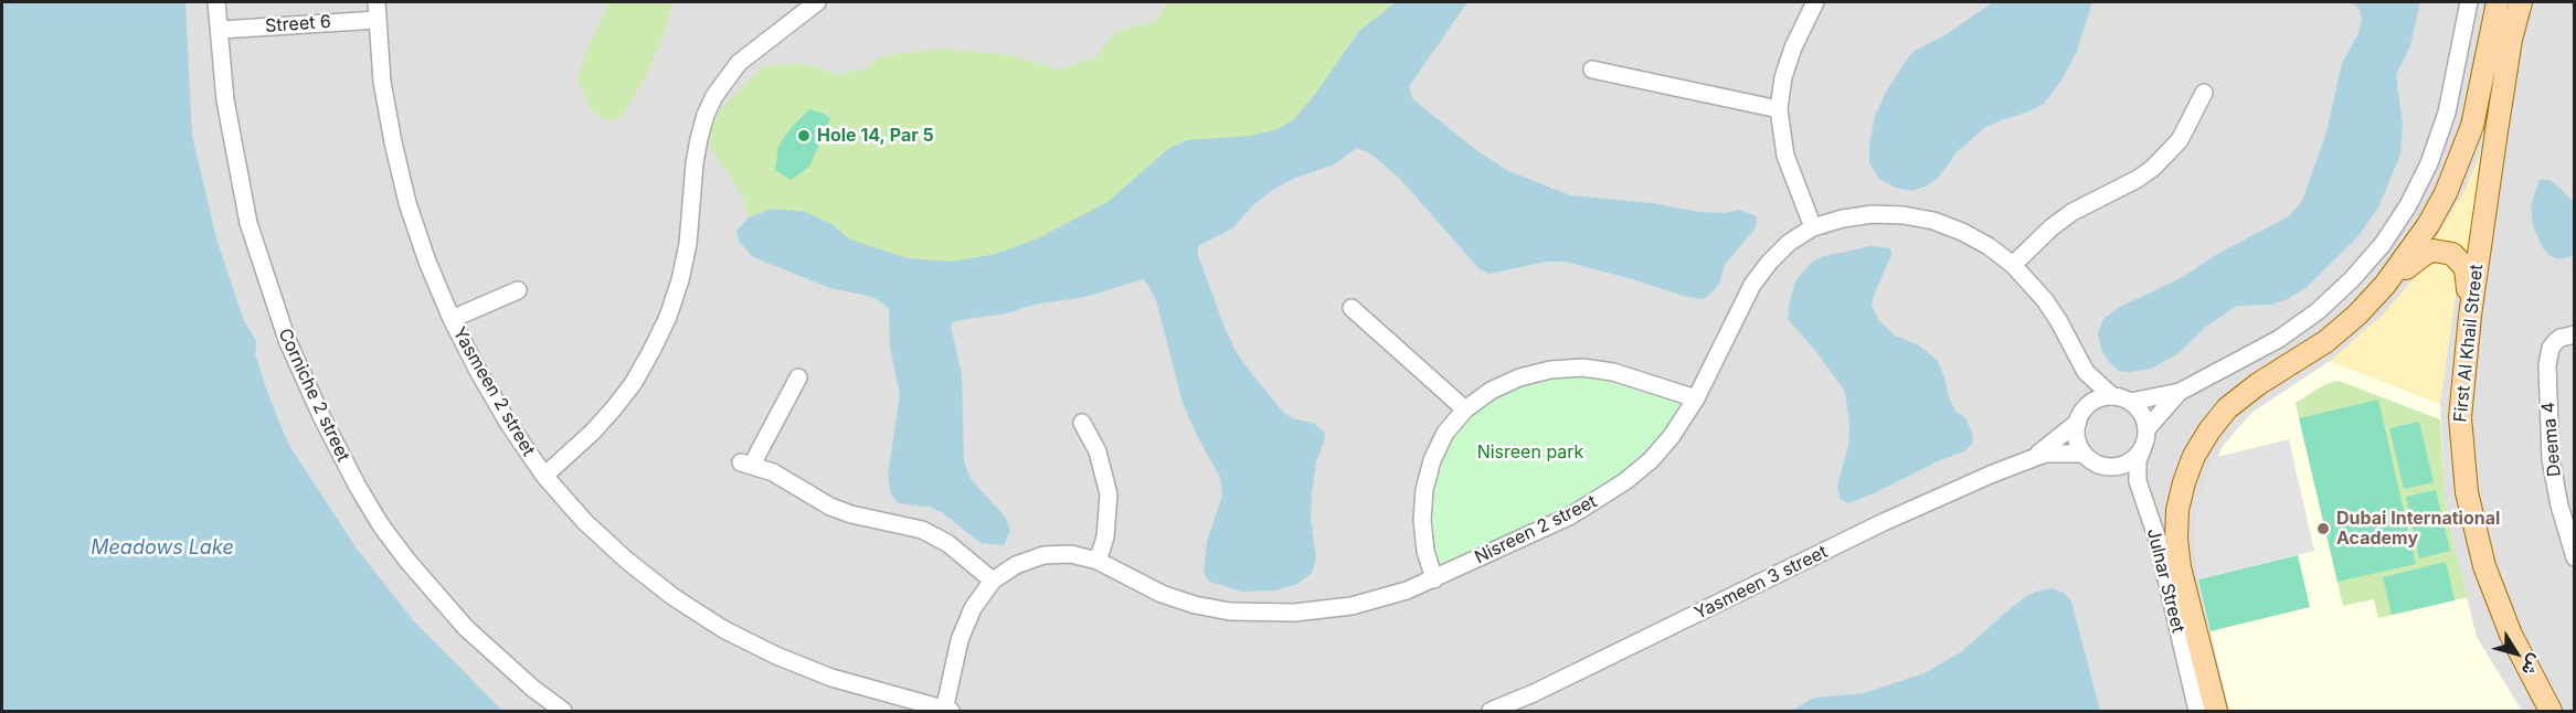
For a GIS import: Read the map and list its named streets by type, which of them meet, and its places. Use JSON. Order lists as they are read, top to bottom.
{
  "streets": {
    "main road": ["First Al Khail Street"],
    "street": [
      "Street 6",
      "Yasmeen 2 street",
      "Corniche 2 street",
      "Deema 4",
      "Nisreen 2 street",
      "Julnar Street",
      "Yasmeen 3 street"
    ]
  },
  "crossings": [
    ["Street 6", "Yasmeen 2 street"],
    ["Street 6", "Corniche 2 street"],
    ["Yasmeen 2 street", "Nisreen 2 street"],
    ["Nisreen 2 street", "Julnar Street"],
    ["Nisreen 2 street", "Yasmeen 3 street"],
    ["Julnar Street", "Yasmeen 3 street"]
  ],
  "water": ["Meadows Lake"],
  "parks": ["Nisreen park"],
  "places": ["Hole 14, Par 5", "Dubai International Academy"],
  "north": "bottom right"
}
